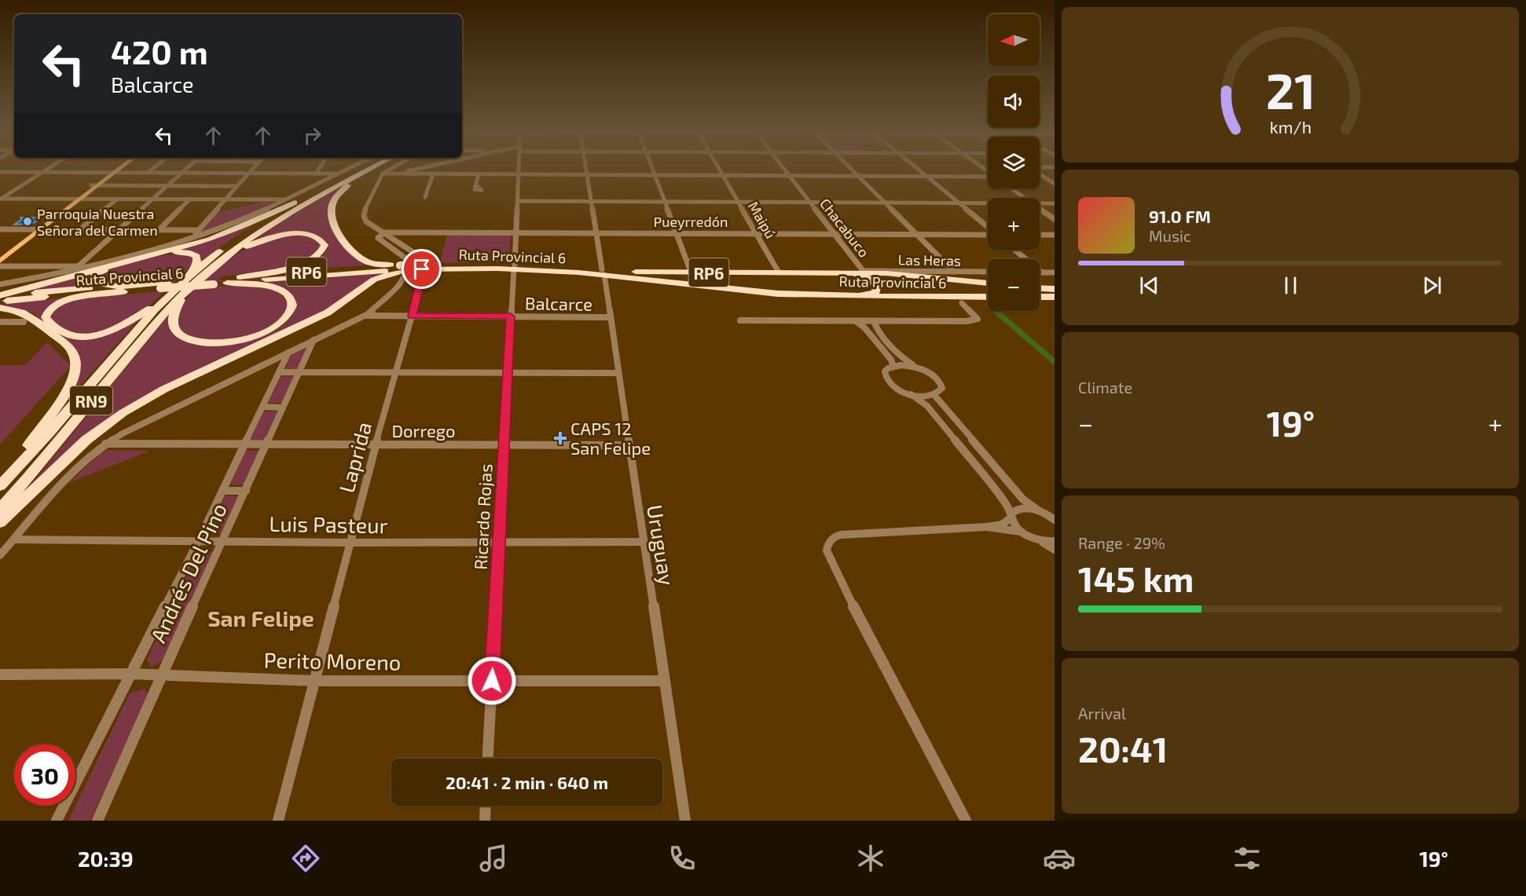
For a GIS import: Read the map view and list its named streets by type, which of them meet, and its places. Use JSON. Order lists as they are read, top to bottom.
{
  "streets": {
    "highway": ["Ruta Provincial 6", "RP6", "RN9"],
    "street": [
      "Maipú",
      "Pueyrredón",
      "Chacabuco",
      "Las Heras",
      "Balcarce",
      "Dorrego",
      "Laprida",
      "Ricardo Rojas",
      "Luis Pasteur",
      "Uruguay",
      "Andrés Del Pino",
      "Perito Moreno"
    ]
  },
  "crossings": [
    ["Maipú", "Pueyrredón"],
    ["Maipú", "Ruta Provincial 6"],
    ["Pueyrredón", "Chacabuco"],
    ["Pueyrredón", "Ricardo Rojas"],
    ["Pueyrredón", "Uruguay"],
    ["Chacabuco", "Ruta Provincial 6"],
    ["Chacabuco", "Las Heras"],
    ["Ruta Provincial 6", "Las Heras"],
    ["Ruta Provincial 6", "Laprida"],
    ["Ruta Provincial 6", "Ricardo Rojas"],
    ["Ruta Provincial 6", "Uruguay"],
    ["Balcarce", "Laprida"],
    ["Balcarce", "Ricardo Rojas"],
    ["Balcarce", "Uruguay"],
    ["Dorrego", "Laprida"],
    ["Dorrego", "Ricardo Rojas"],
    ["Dorrego", "Uruguay"],
    ["Dorrego", "Andrés Del Pino"],
    ["Laprida", "Luis Pasteur"],
    ["Laprida", "Perito Moreno"],
    ["Ricardo Rojas", "Luis Pasteur"],
    ["Ricardo Rojas", "Perito Moreno"],
    ["Luis Pasteur", "Uruguay"],
    ["Luis Pasteur", "Andrés Del Pino"],
    ["Uruguay", "Perito Moreno"],
    ["Andrés Del Pino", "Perito Moreno"]
  ],
  "districts": ["San Felipe"],
  "places": {
    "other": ["Parroquia Nuestra Señora del Carmen"],
    "health": ["CAPS 12 San Felipe"]
  },
  "north": "left",
  "page": {
    "map_buttons": ["+", "−"],
    "turn": ["420 m", "Balcarce"],
    "song": ["91.0 FM", "Music"],
    "tile": [
      "Climate",
      ["Range · 29%", "145 km"],
      ["Arrival", "20:41"]
    ],
    "heat": ["−", "19°", "+"],
    "limit": "30",
    "trip": "20:41 · 2 min · 640 m",
    "tabs": ["20:39", "19°"],
    "gauge": ["21", "km/h"]
  }
}
